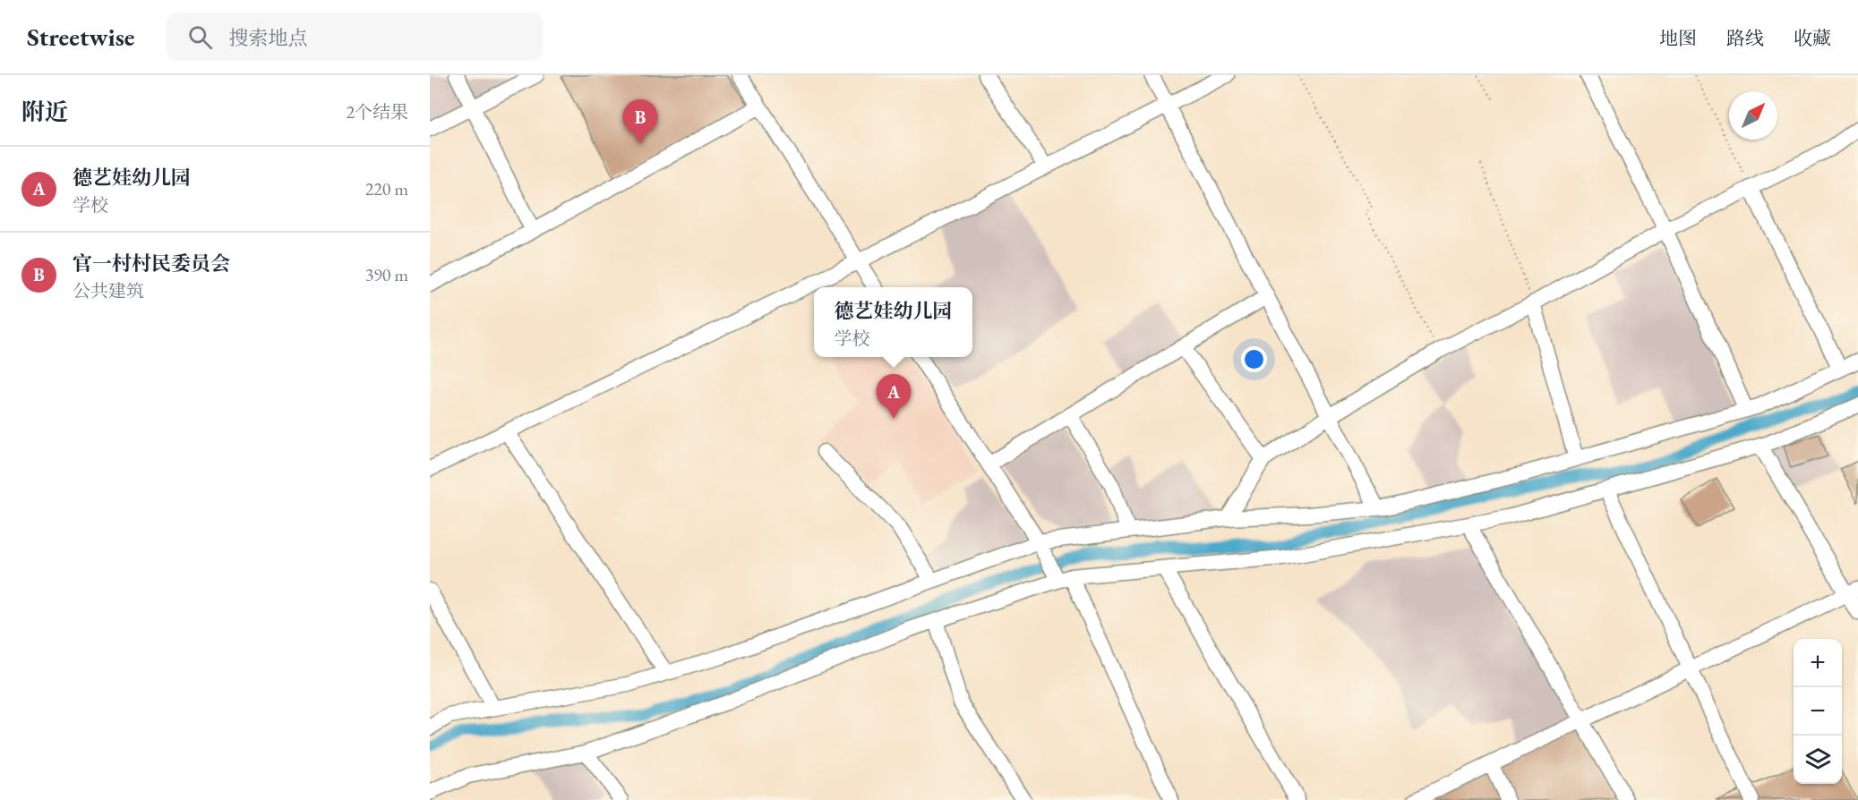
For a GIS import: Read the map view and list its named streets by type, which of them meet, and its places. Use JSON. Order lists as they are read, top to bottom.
{
  "north": "top right",
  "page": {
    "header": "Streetwise",
    "search": "搜索地点",
    "nav": ["地图", "路线", "收藏"],
    "heading": ["附近", "2个结果"],
    "pins": ["B", "A"],
    "list": [
      {
        "mark": "A",
        "name": "德艺娃幼儿园",
        "note": "学校",
        "value": "220 m"
      },
      {
        "mark": "B",
        "name": "官一村村民委员会",
        "note": "公共建筑",
        "value": "390 m"
      }
    ],
    "popup": ["德艺娃幼儿园", "学校"],
    "map_buttons": ["+", "−"]
  }
}
